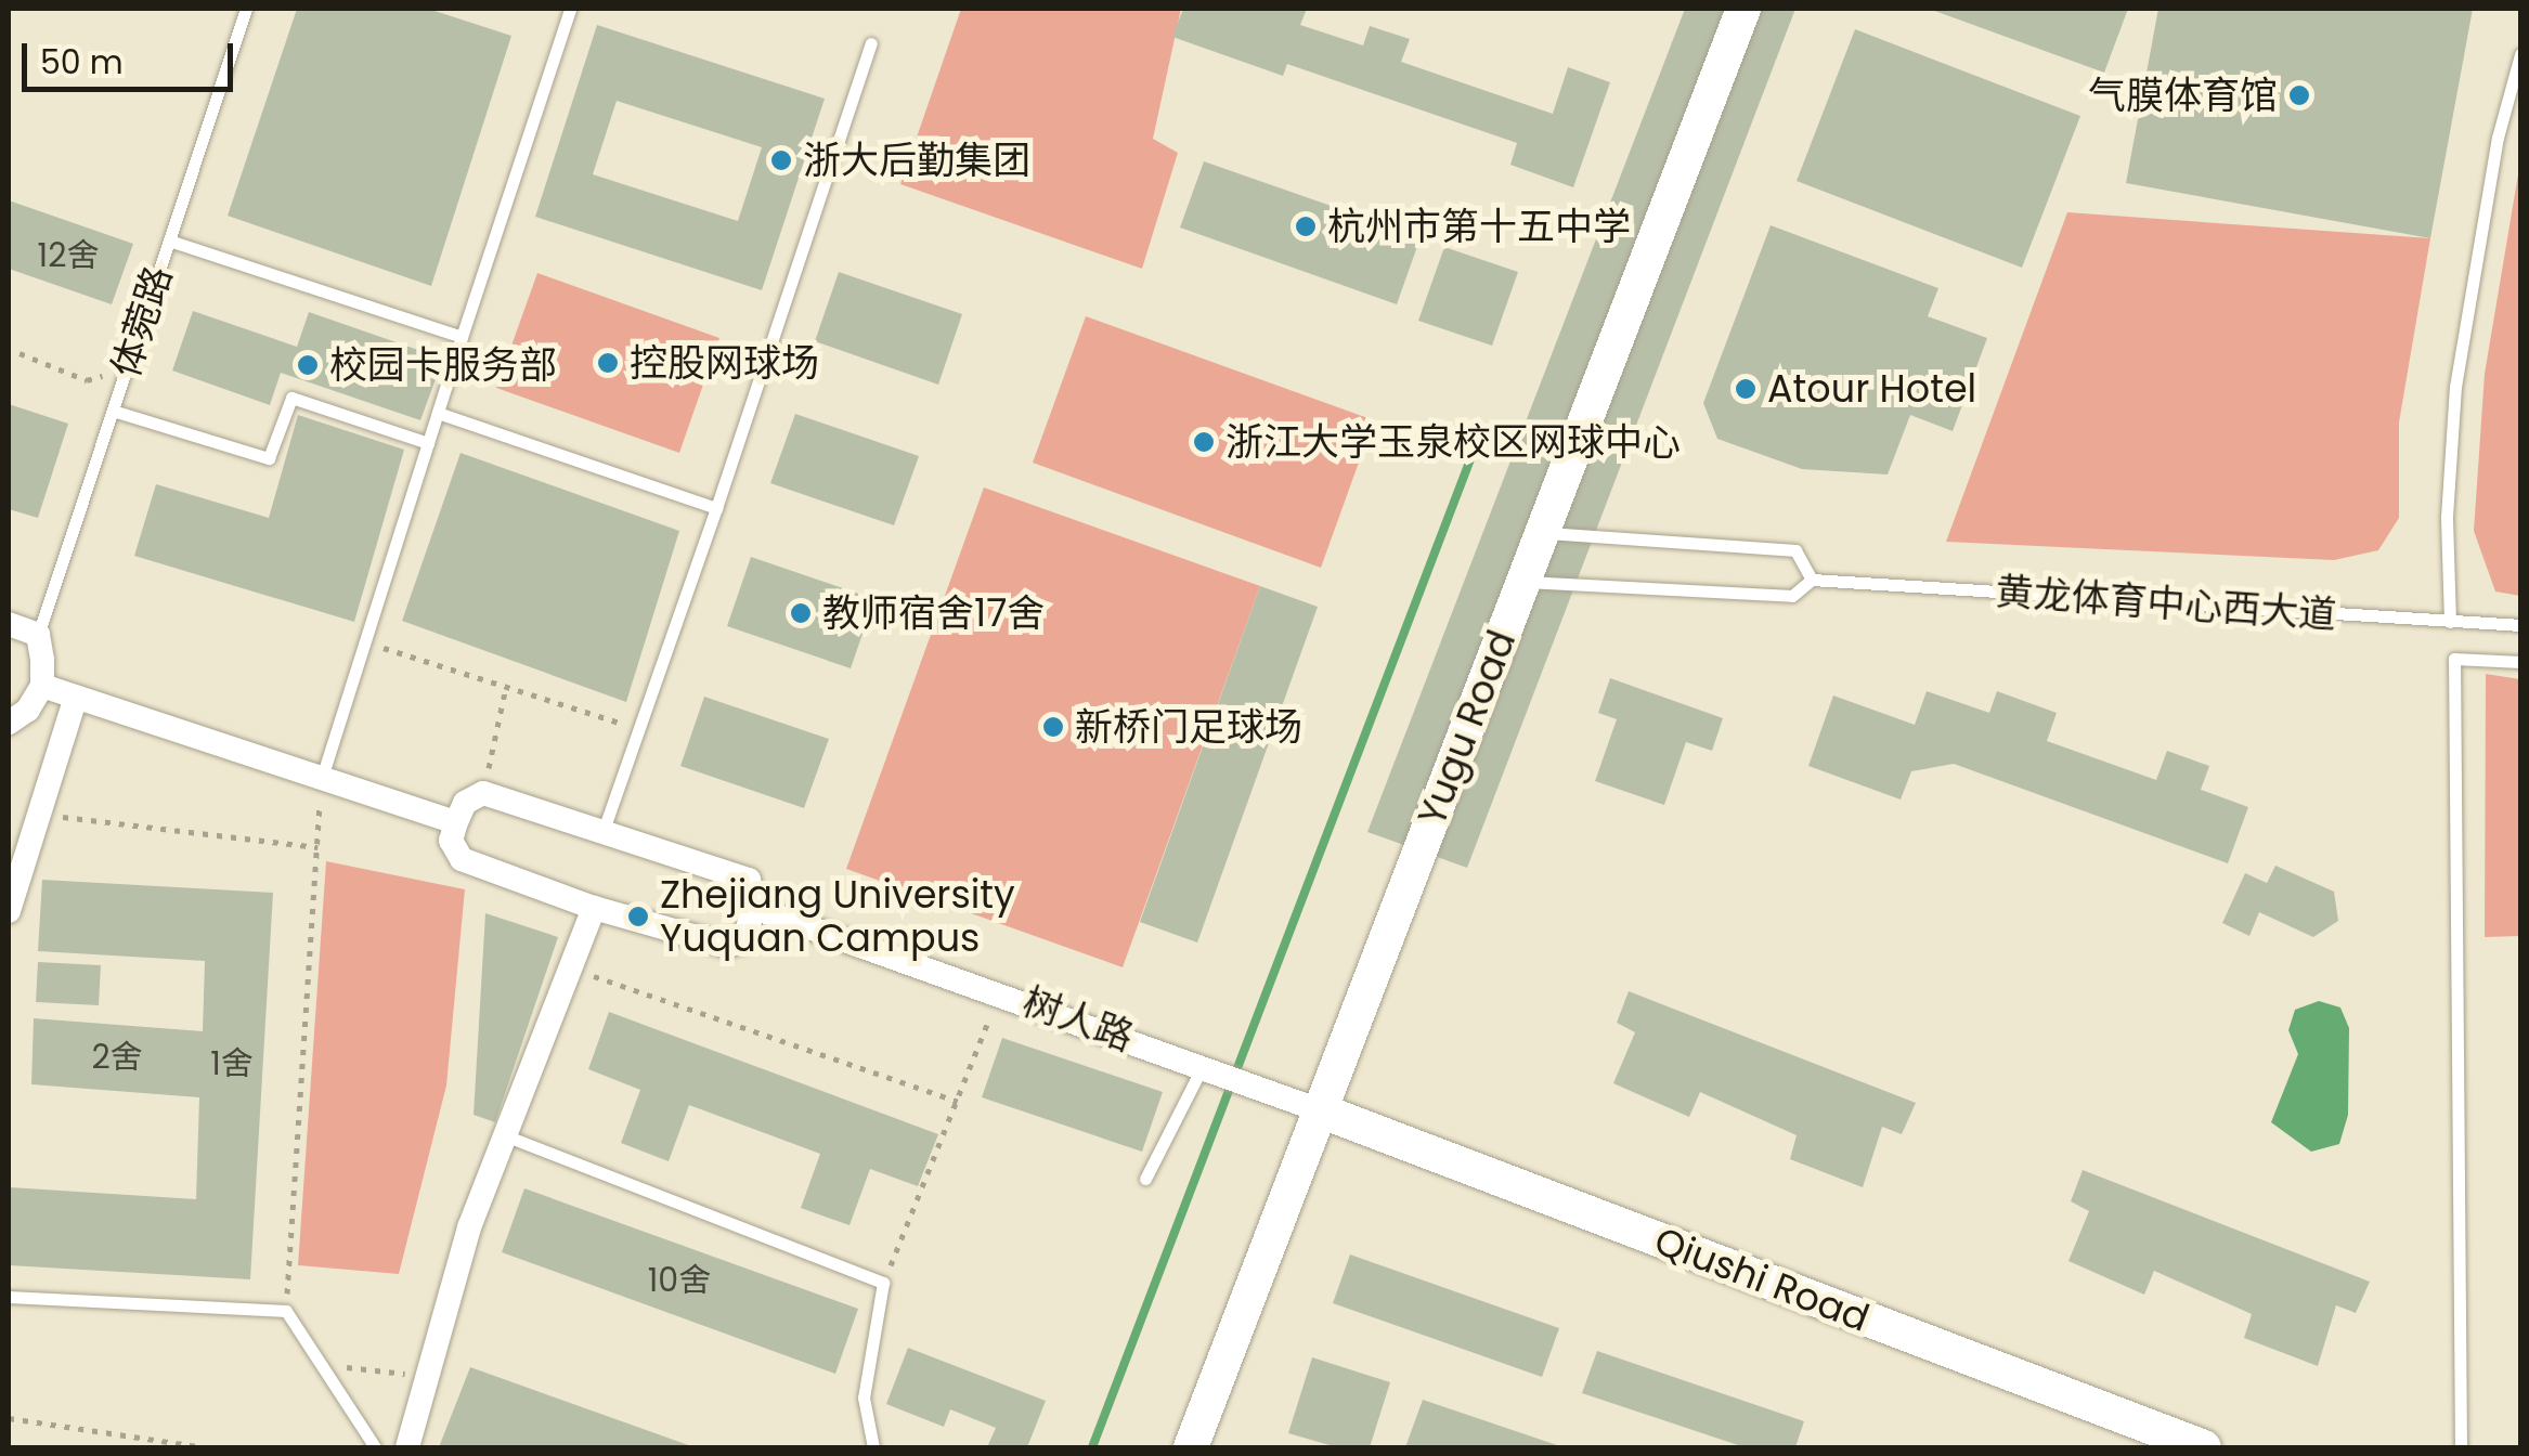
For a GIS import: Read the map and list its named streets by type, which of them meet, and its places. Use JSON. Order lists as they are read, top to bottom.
{
  "streets": {
    "main road": ["Yugu Road", "Qiushi Road"],
    "street": ["树人路"],
    "lane": ["体菀路", "黄龙体育中心西大道"]
  },
  "crossings": [
    ["黄龙体育中心西大道", "Yugu Road"],
    ["Yugu Road", "Qiushi Road"]
  ],
  "places": [
    "气膜体育馆",
    "浙大后勤集团",
    "杭州市第十五中学",
    "控股网球场",
    "校园卡服务部",
    "Atour Hotel",
    "浙江大学玉泉校区网球中心",
    "教师宿舍17舍",
    "新桥门足球场",
    "Zhejiang University Yuquan Campus"
  ],
  "house_numbers": [
    "12舍",
    "2舍",
    "1舍",
    "10舍"
  ],
  "scale_bar": "50 m"
}
